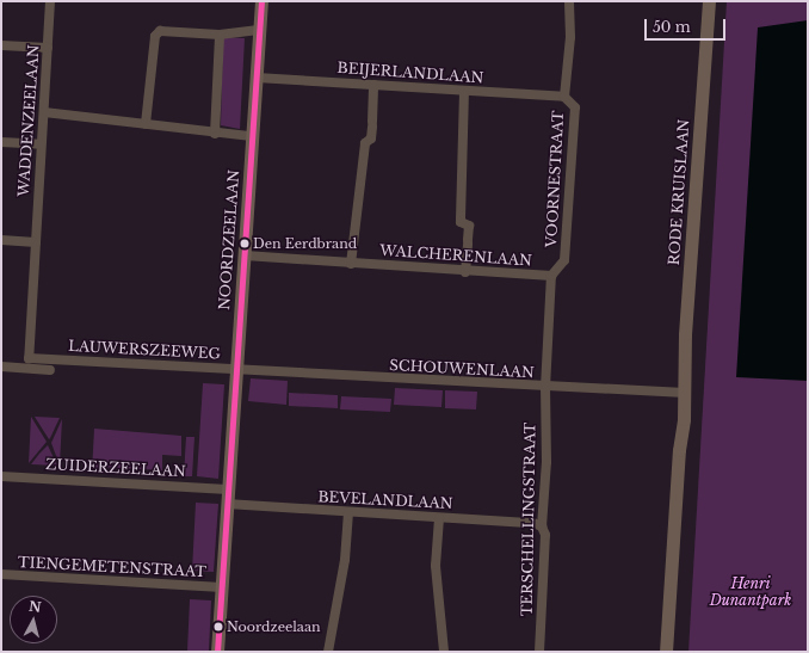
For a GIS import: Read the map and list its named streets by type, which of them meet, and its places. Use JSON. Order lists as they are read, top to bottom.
{
  "streets": {
    "main road": ["RODE KRUISLAAN", "NOORDZEELAAN"],
    "street": [
      "BEIJERLANDLAAN",
      "WADDENZEELAAN",
      "VOORNESTRAAT",
      "WALCHERENLAAN",
      "LAUWERSZEEWEG",
      "SCHOUWENLAAN",
      "ZUIDERZEELAAN",
      "BEVELANDLAAN",
      "TERSCHELLINGSTRAAT",
      "TIENGEMETENSTRAAT"
    ]
  },
  "crossings": [
    ["BEIJERLANDLAAN", "VOORNESTRAAT"],
    ["BEIJERLANDLAAN", "NOORDZEELAAN"],
    ["WADDENZEELAAN", "LAUWERSZEEWEG"],
    ["VOORNESTRAAT", "WALCHERENLAAN"],
    ["RODE KRUISLAAN", "SCHOUWENLAAN"],
    ["NOORDZEELAAN", "WALCHERENLAAN"],
    ["NOORDZEELAAN", "LAUWERSZEEWEG"],
    ["NOORDZEELAAN", "SCHOUWENLAAN"],
    ["NOORDZEELAAN", "ZUIDERZEELAAN"],
    ["NOORDZEELAAN", "BEVELANDLAAN"],
    ["NOORDZEELAAN", "TIENGEMETENSTRAAT"],
    ["LAUWERSZEEWEG", "SCHOUWENLAAN"],
    ["SCHOUWENLAAN", "TERSCHELLINGSTRAAT"],
    ["BEVELANDLAAN", "TERSCHELLINGSTRAAT"]
  ],
  "parks": ["Henri Dunantpark"],
  "places": ["Den Eerdbrand", "Noordzeelaan"],
  "scale_bar": "50 m",
  "north": "top"
}
